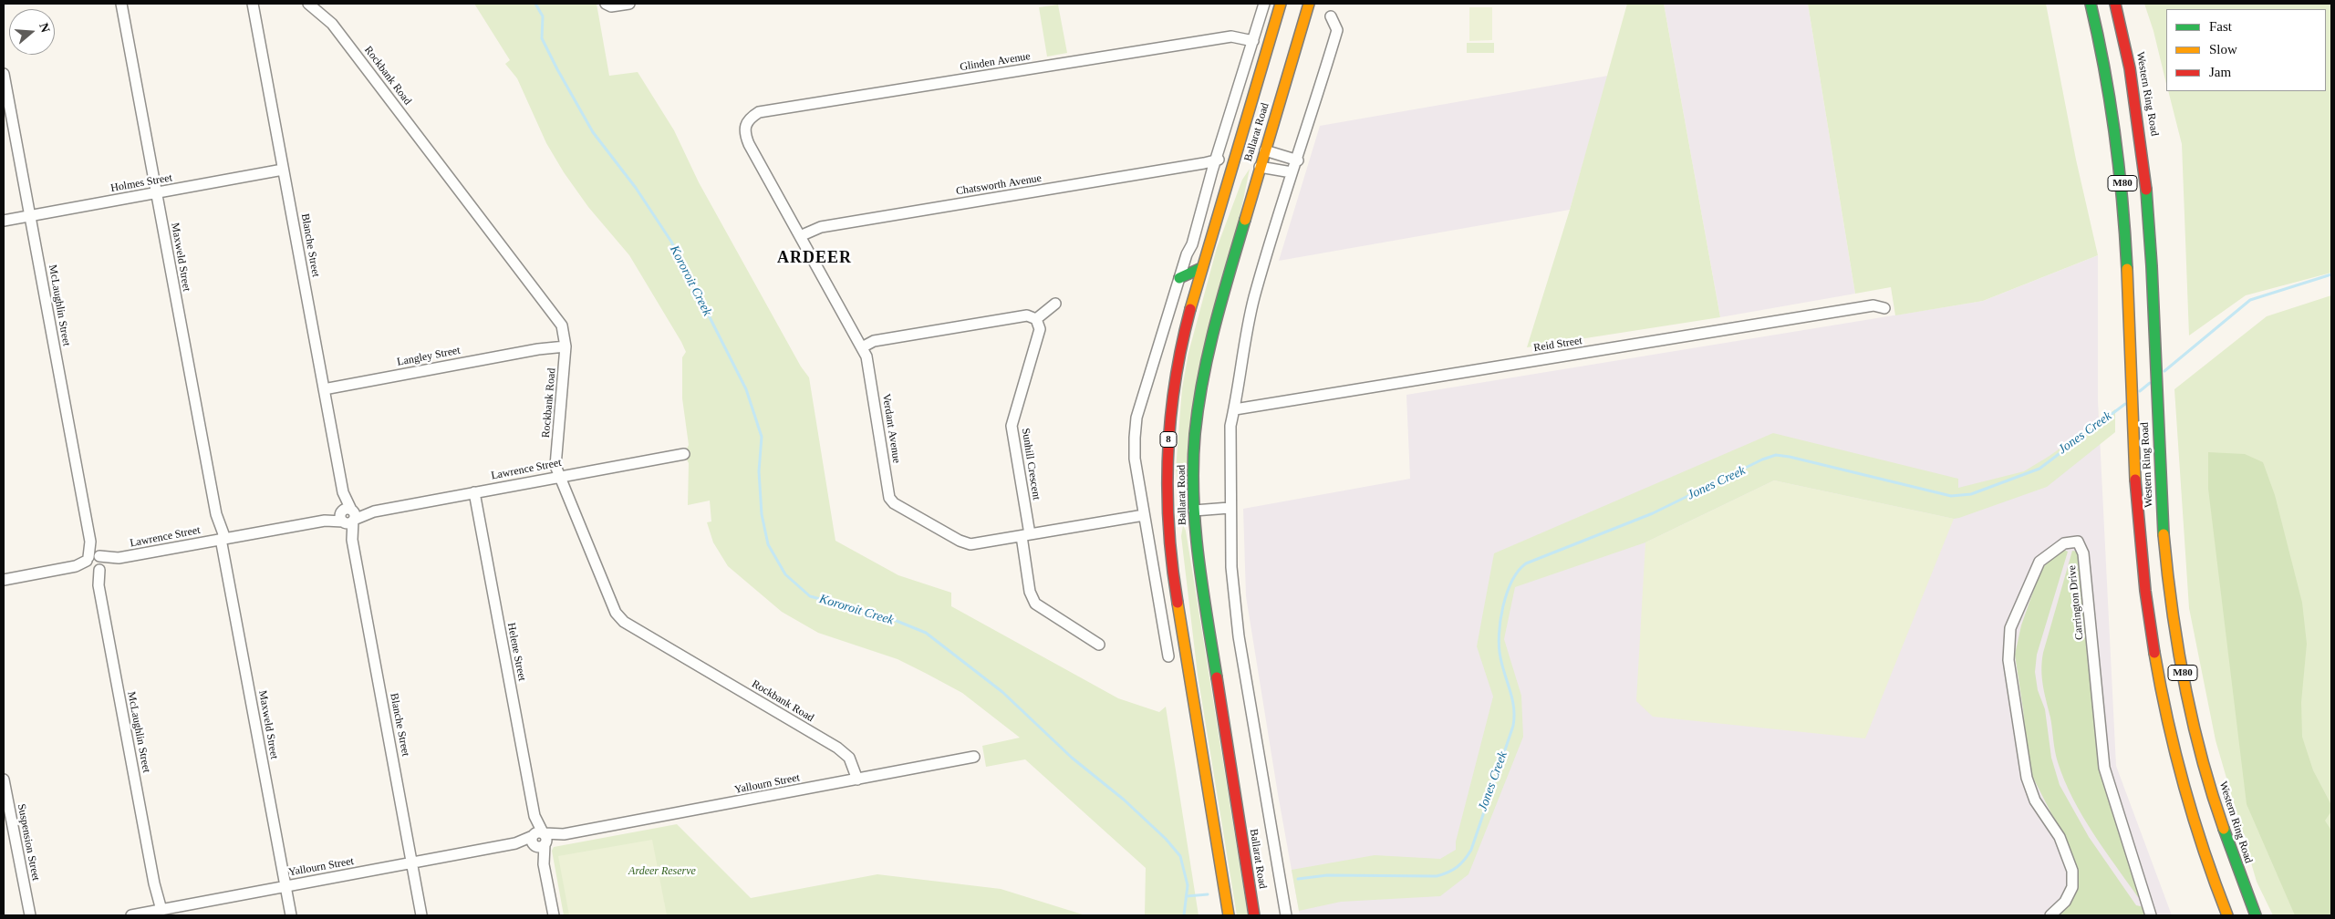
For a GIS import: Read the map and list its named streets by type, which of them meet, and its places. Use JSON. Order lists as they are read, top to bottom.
{
  "streets": {
    "highway": [
      "Western Ring Road",
      "Ballarat Road",
      "M80",
      "8"
    ],
    "street": [
      "Glinden Avenue",
      "Rockbank Road",
      "Holmes Street",
      "Chatsworth Avenue",
      "Blanche Street",
      "Maxweld Street",
      "McLaughlin Street",
      "Reid Street",
      "Langley Street",
      "Verdant Avenue",
      "Sunhill Crescent",
      "Lawrence Street",
      "Carrington Drive",
      "Helene Street",
      "Yallourn Street",
      "Suspension Street"
    ]
  },
  "crossings": [
    ["Glinden Avenue", "Verdant Avenue"],
    ["Rockbank Road", "Langley Street"],
    ["Rockbank Road", "Lawrence Street"],
    ["Rockbank Road", "Yallourn Street"],
    ["Ballarat Road", "Chatsworth Avenue"],
    ["Ballarat Road", "Reid Street"],
    ["Holmes Street", "Blanche Street"],
    ["Holmes Street", "Maxweld Street"],
    ["Holmes Street", "McLaughlin Street"],
    ["Chatsworth Avenue", "Verdant Avenue"],
    ["Blanche Street", "Langley Street"],
    ["Blanche Street", "Lawrence Street"],
    ["Blanche Street", "Yallourn Street"],
    ["Maxweld Street", "Lawrence Street"],
    ["Maxweld Street", "Yallourn Street"],
    ["McLaughlin Street", "Lawrence Street"],
    ["McLaughlin Street", "Yallourn Street"],
    ["Verdant Avenue", "Sunhill Crescent"],
    ["Lawrence Street", "Helene Street"],
    ["Helene Street", "Yallourn Street"]
  ],
  "districts": ["ARDEER"],
  "water": ["Kororoit Creek", "Jones Creek"],
  "parks": ["Ardeer Reserve"],
  "legend": ["Fast", "Slow", "Jam"],
  "north": "right"
}
